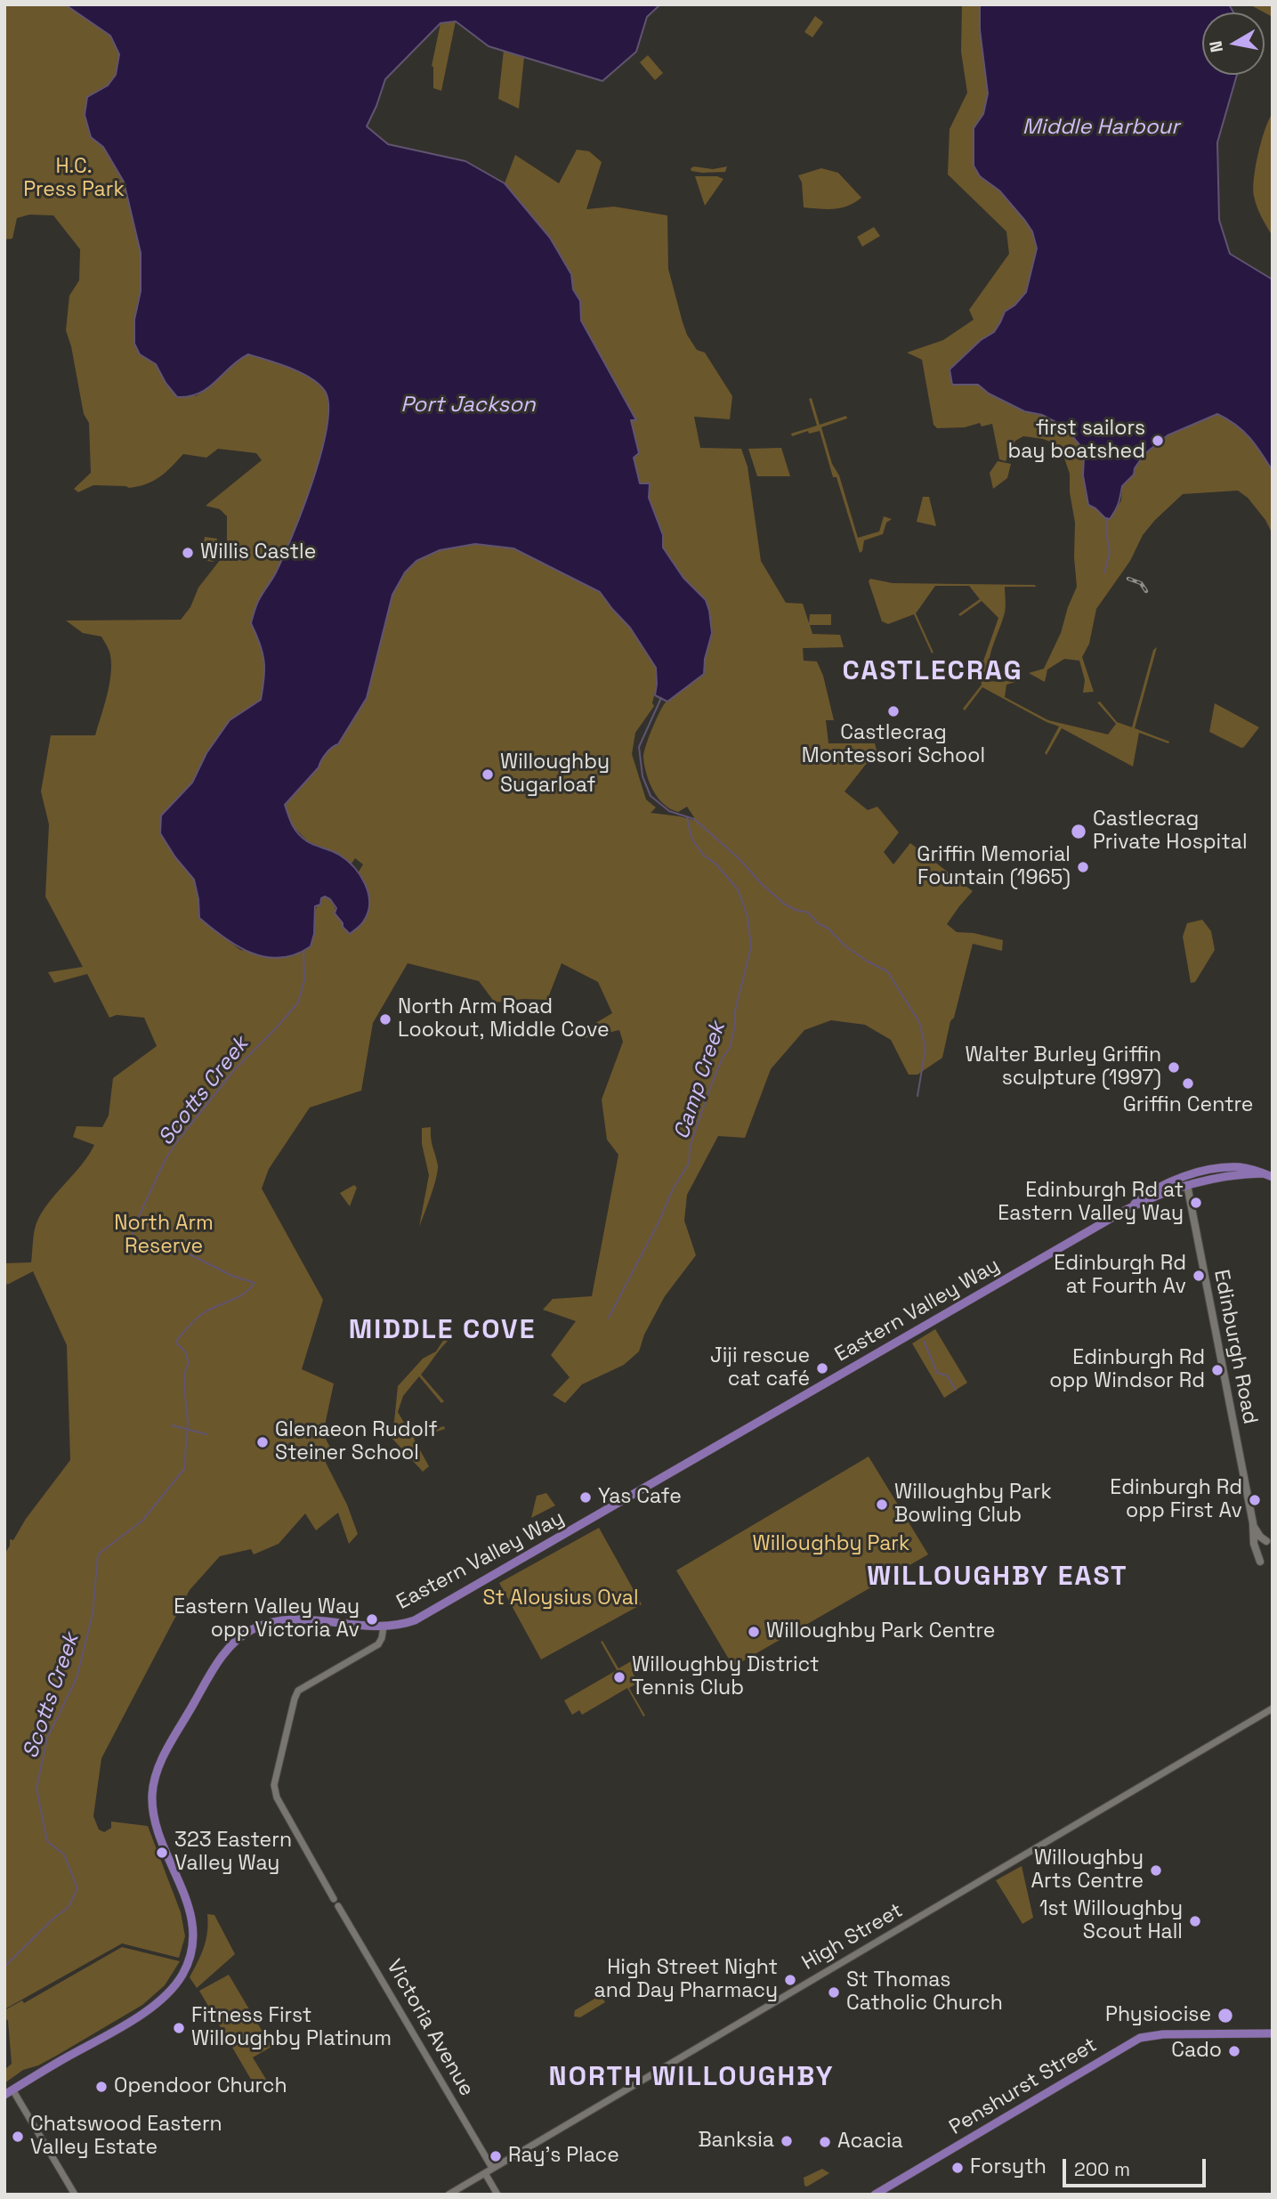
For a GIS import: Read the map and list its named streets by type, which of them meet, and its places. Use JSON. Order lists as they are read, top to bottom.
{
  "streets": {
    "main road": ["Eastern Valley Way", "Edinburgh Road", "Penshurst Street"],
    "street": ["High Street", "Victoria Avenue"]
  },
  "crossings": [
    ["Eastern Valley Way", "Edinburgh Road"],
    ["Eastern Valley Way", "Victoria Avenue"],
    ["High Street", "Victoria Avenue"]
  ],
  "districts": [
    "CASTLECRAG",
    "MIDDLE COVE",
    "WILLOUGHBY EAST",
    "NORTH WILLOUGHBY"
  ],
  "water": [
    "Middle Harbour",
    "Port Jackson",
    "Camp Creek",
    "Scotts Creek"
  ],
  "parks": [
    "H.C. Press Park",
    "North Arm Reserve",
    "Willoughby Park",
    "St Aloysius Oval"
  ],
  "places": [
    "first sailors bay boatshed",
    "Willis Castle",
    "Castlecrag Montessori School",
    "Willoughby Sugarloaf",
    "Castlecrag Private Hospital",
    "Griffin Memorial Fountain (1965)",
    "North Arm Road Lookout, Middle Cove",
    "Walter Burley Griffin sculpture (1997)",
    "Griffin Centre",
    "Edinburgh Rd at Eastern Valley Way",
    "Edinburgh Rd at Fourth Av",
    "Jiji rescue cat café",
    "Edinburgh Rd opp Windsor Rd",
    "Glenaeon Rudolf Steiner School",
    "Yas Cafe",
    "Edinburgh Rd opp First Av",
    "Willoughby Park Bowling Club",
    "Eastern Valley Way opp Victoria Av",
    "Willoughby Park Centre",
    "Willoughby District Tennis Club",
    "323 Eastern Valley Way",
    "Willoughby Arts Centre",
    "1st Willoughby Scout Hall",
    "High Street Night and Day Pharmacy",
    "St Thomas Catholic Church",
    "Physiocise",
    "Fitness First Willoughby Platinum",
    "Cado",
    "Opendoor Church",
    "Chatswood Eastern Valley Estate",
    "Banksia",
    "Acacia",
    "Ray's Place",
    "Forsyth"
  ],
  "scale_bar": "200 m",
  "north": "left"
}
